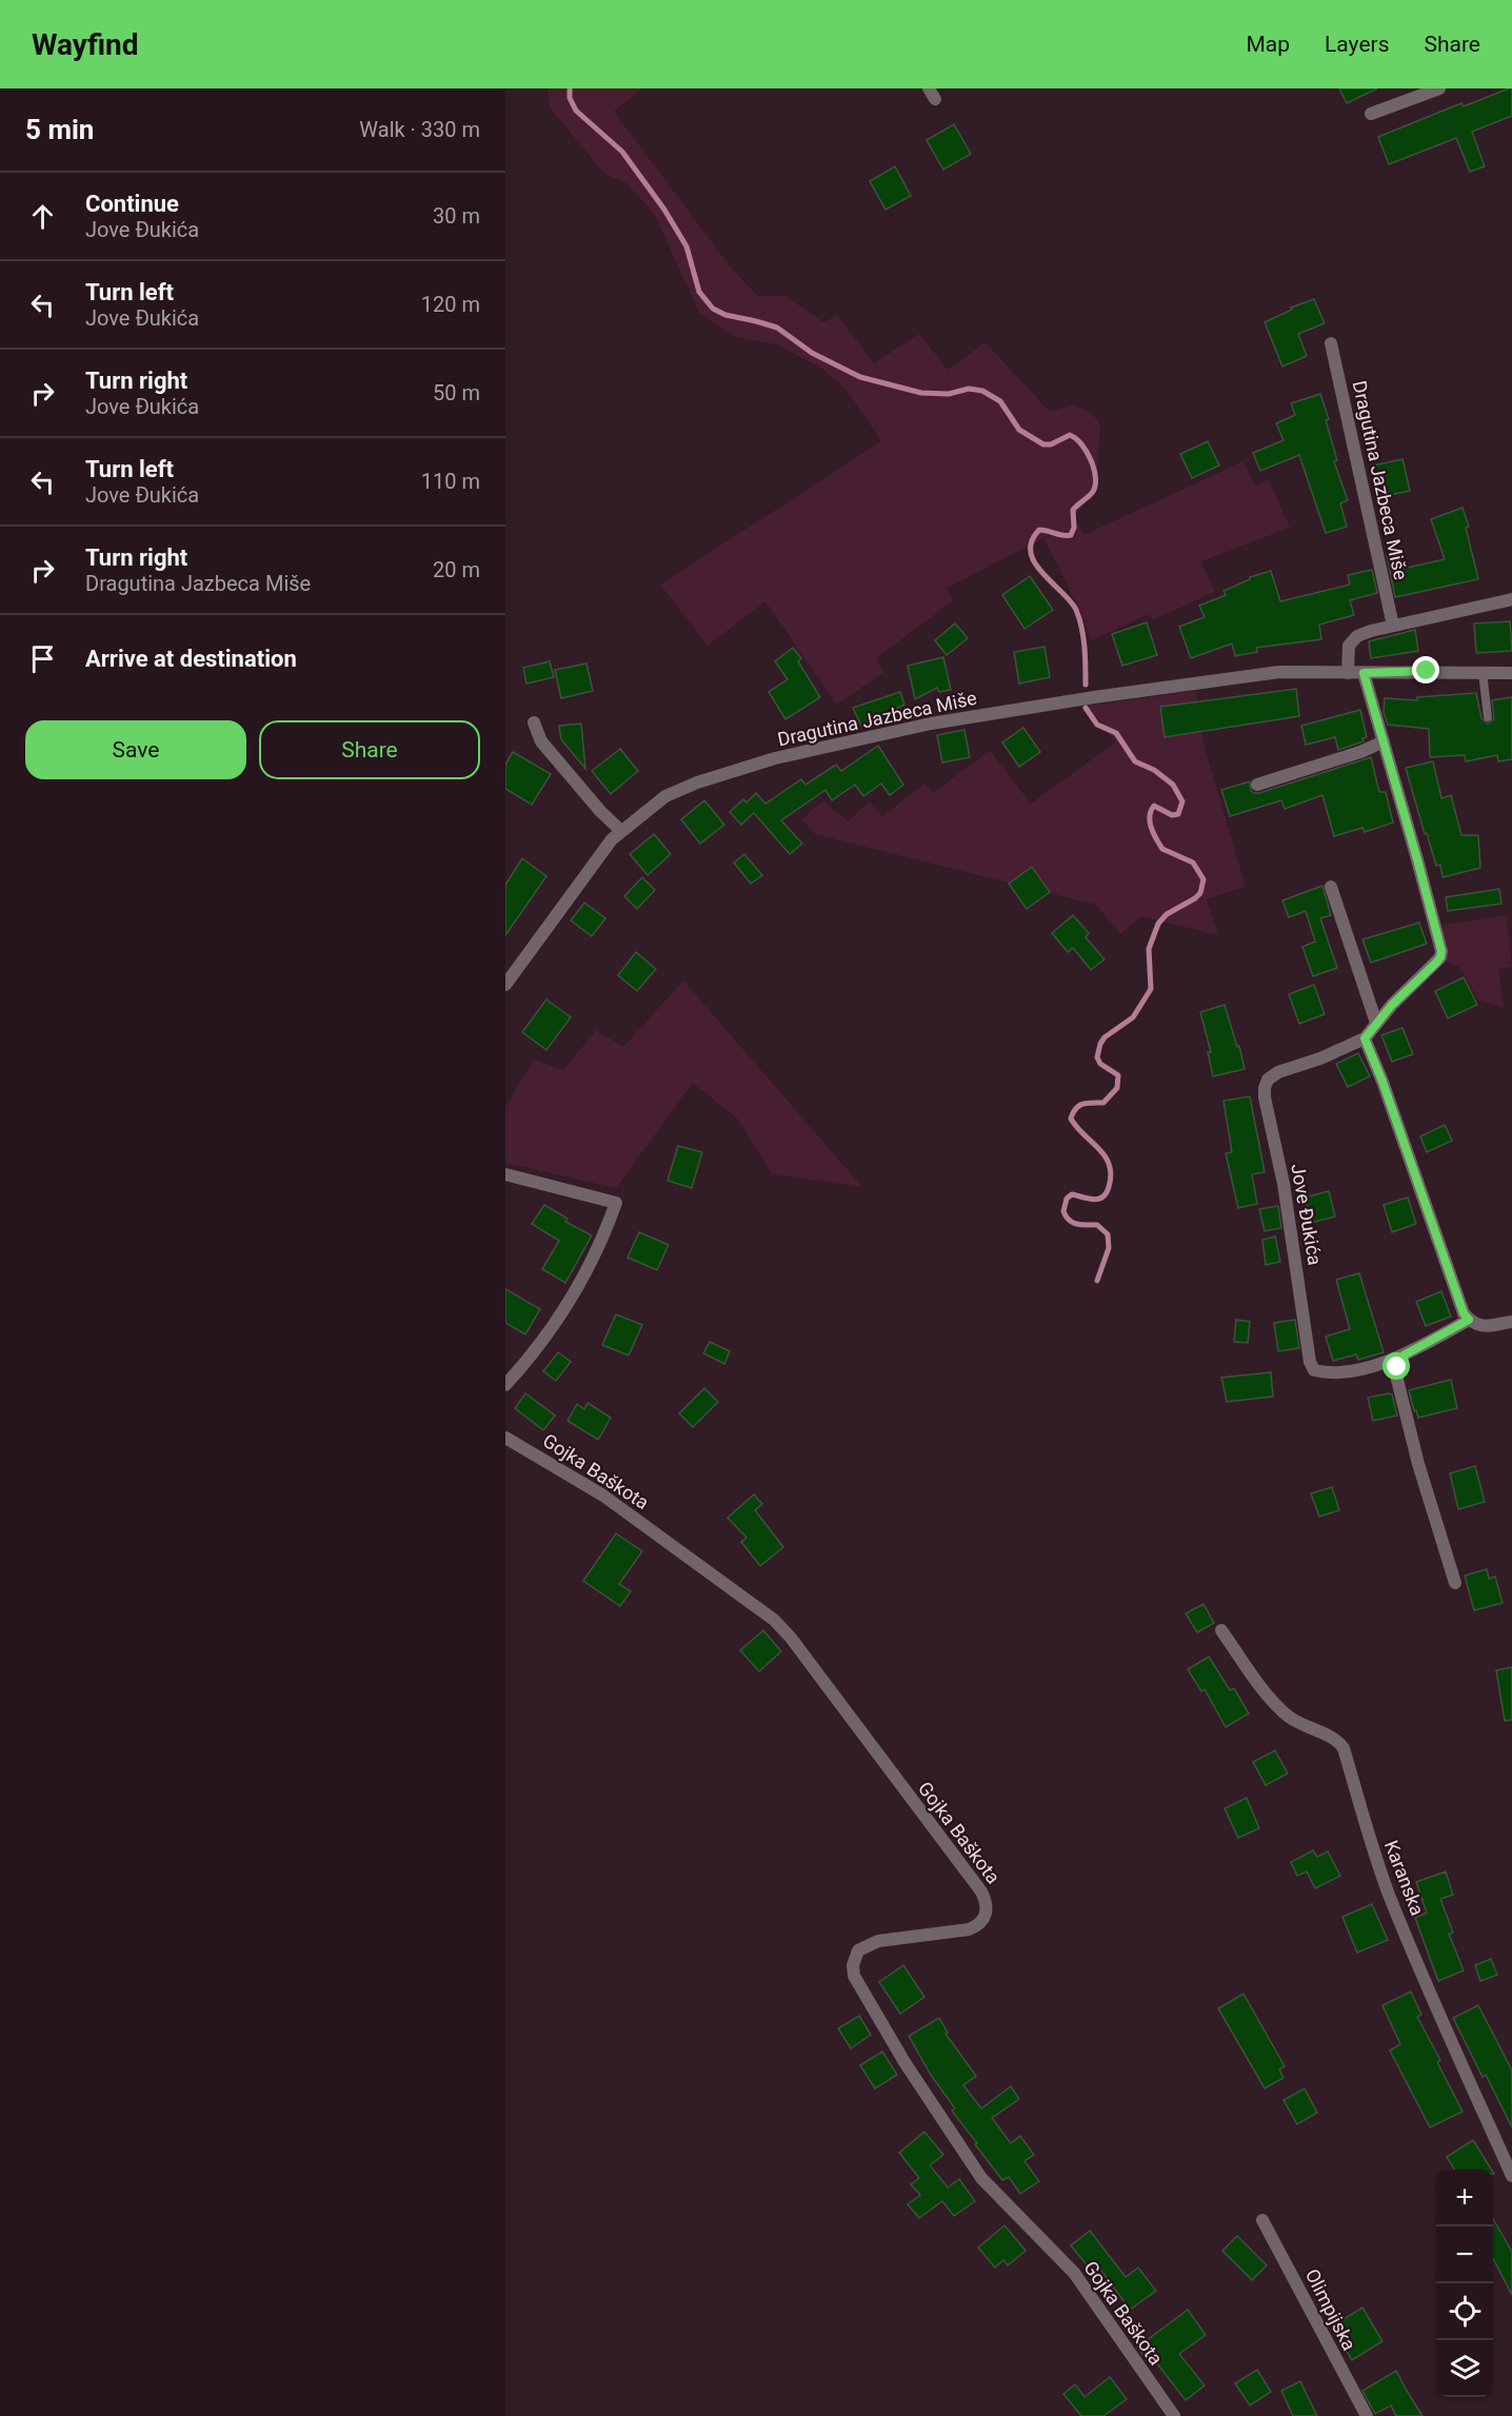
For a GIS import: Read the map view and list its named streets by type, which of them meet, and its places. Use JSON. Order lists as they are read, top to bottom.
{
  "streets": {
    "street": [
      "Dragutina Jazbeca Miše",
      "Jove Đukića",
      "Gojka Baškota",
      "Karanska",
      "Olimpijska"
    ]
  },
  "crossings": [
    ["Dragutina Jazbeca Miše", "Jove Đukića"]
  ],
  "page": {
    "header": "Wayfind",
    "nav": ["Map", "Layers", "Share"],
    "heading": ["5 min", "Walk · 330 m"],
    "list": [
      ["Continue", "Jove Đukića", "30 m"],
      ["Turn left", "Jove Đukića", "120 m"],
      ["Turn right", "Jove Đukića", "50 m"],
      ["Turn left", "Jove Đukića", "110 m"],
      ["Turn right", "Dragutina Jazbeca Miše", "20 m"],
      "Arrive at destination"
    ],
    "buttons": ["Save", "Share"],
    "map_buttons": ["+", "−"]
  }
}
